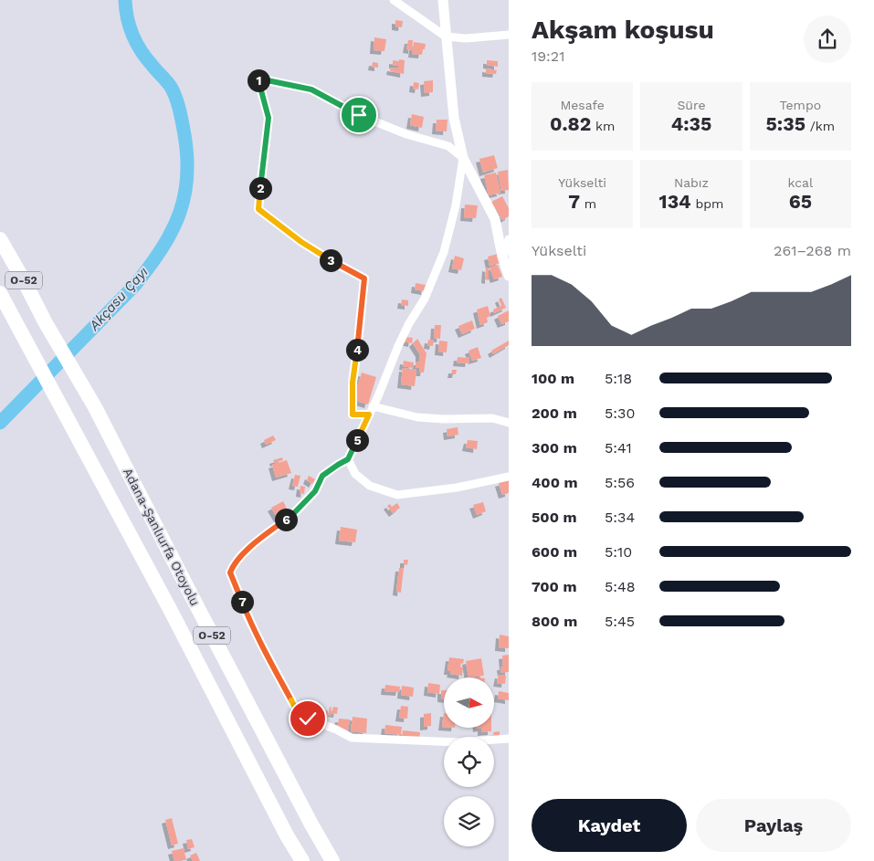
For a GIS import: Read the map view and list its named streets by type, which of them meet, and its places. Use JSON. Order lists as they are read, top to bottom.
{
  "streets": {
    "highway": ["O-52", "Adana-Şanlıurfa Otoyolu"]
  },
  "water": ["Akçasu Çayı"],
  "north": "right",
  "page": {
    "heading": ["Akşam koşusu", "19:21"],
    "pins": [
      "1",
      "2",
      "3",
      "4",
      "5",
      "6",
      "7"
    ],
    "stats": [
      ["Mesafe", "0.82 km"],
      ["Süre", "4:35"],
      ["Tempo", "5:35 /km"],
      ["Yükselti", "7 m"],
      ["Nabız", "134 bpm"],
      ["kcal", "65"]
    ],
    "chart": ["Yükselti", "261–268 m"],
    "list": [
      {
        "name": "100 m",
        "note": "5:18"
      },
      {
        "name": "200 m",
        "note": "5:30"
      },
      {
        "name": "300 m",
        "note": "5:41"
      },
      {
        "name": "400 m",
        "note": "5:56"
      },
      {
        "name": "500 m",
        "note": "5:34"
      },
      {
        "name": "600 m",
        "note": "5:10"
      },
      {
        "name": "700 m",
        "note": "5:48"
      },
      {
        "name": "800 m",
        "note": "5:45"
      }
    ],
    "buttons": ["Kaydet", "Paylaş"]
  }
}
